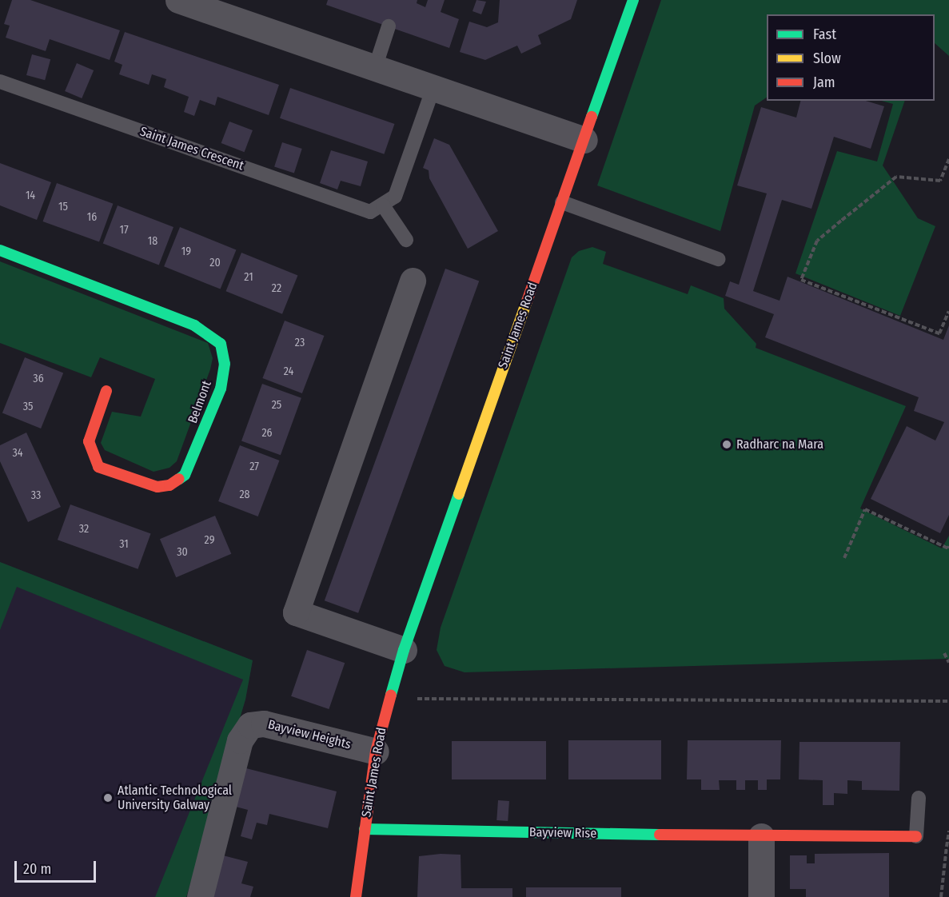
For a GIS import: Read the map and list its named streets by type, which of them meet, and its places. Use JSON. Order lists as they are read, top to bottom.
{
  "streets": {
    "street": [
      "Saint James Road",
      "Belmont",
      "Bayview Heights",
      "Bayview Rise"
    ],
    "lane": ["Saint James Crescent"]
  },
  "crossings": [
    ["Saint James Road", "Bayview Heights"],
    ["Saint James Road", "Bayview Rise"]
  ],
  "places": ["Radharc na Mara", "Atlantic Technological University Galway"],
  "house_numbers": [
    "14",
    "15",
    "16",
    "17",
    "18",
    "19",
    "20",
    "21",
    "22",
    "23",
    "24",
    "36",
    "25",
    "35",
    "26",
    "34",
    "27",
    "28",
    "33",
    "32",
    "29",
    "31",
    "30"
  ],
  "legend": ["Fast", "Slow", "Jam"],
  "scale_bar": "20 m"
}
